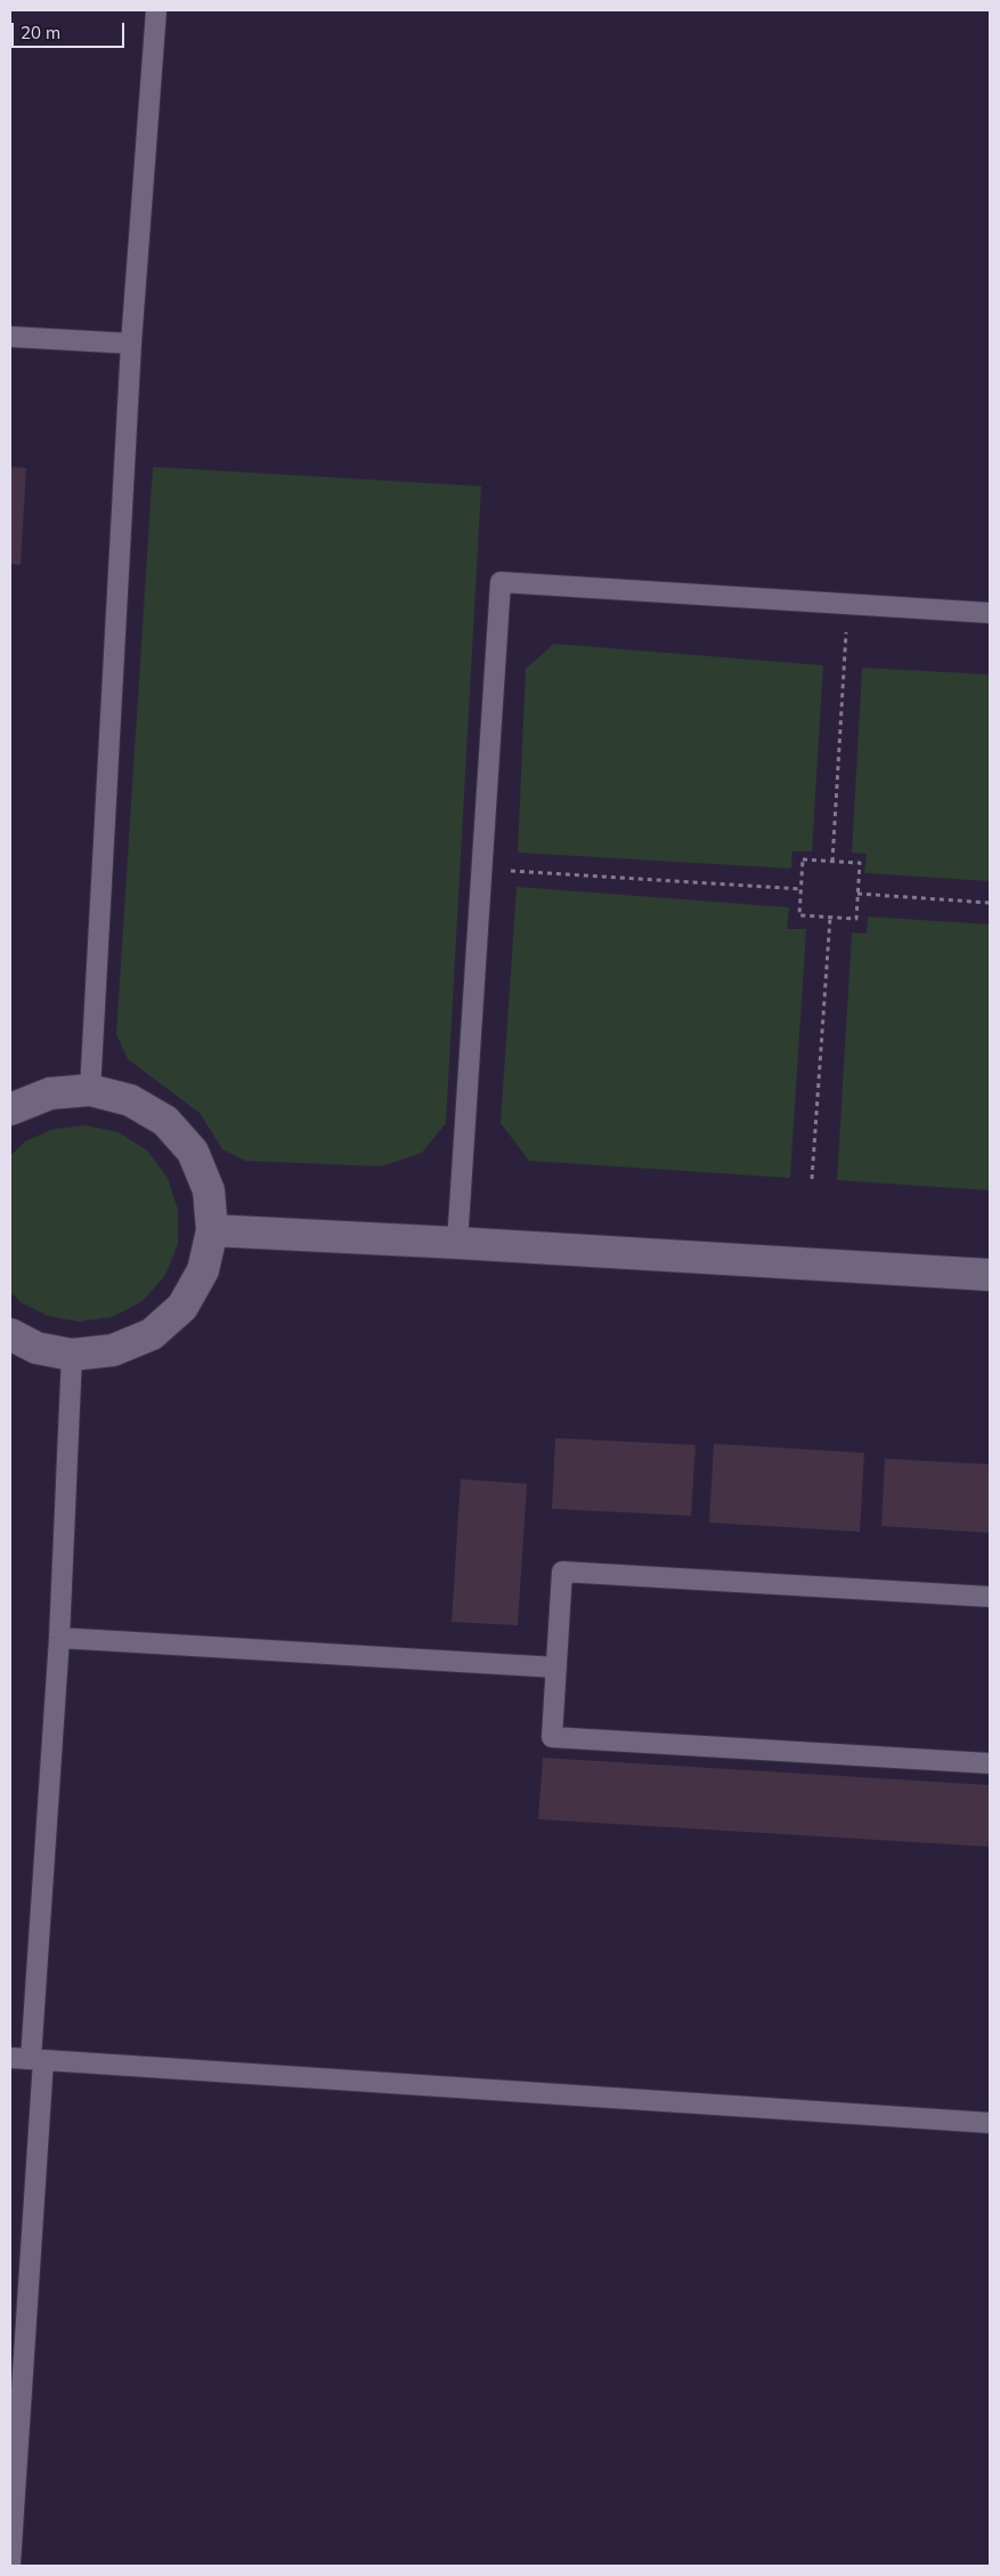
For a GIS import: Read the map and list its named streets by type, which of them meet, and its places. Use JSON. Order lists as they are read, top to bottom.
{
  "scale_bar": "20 m"
}
